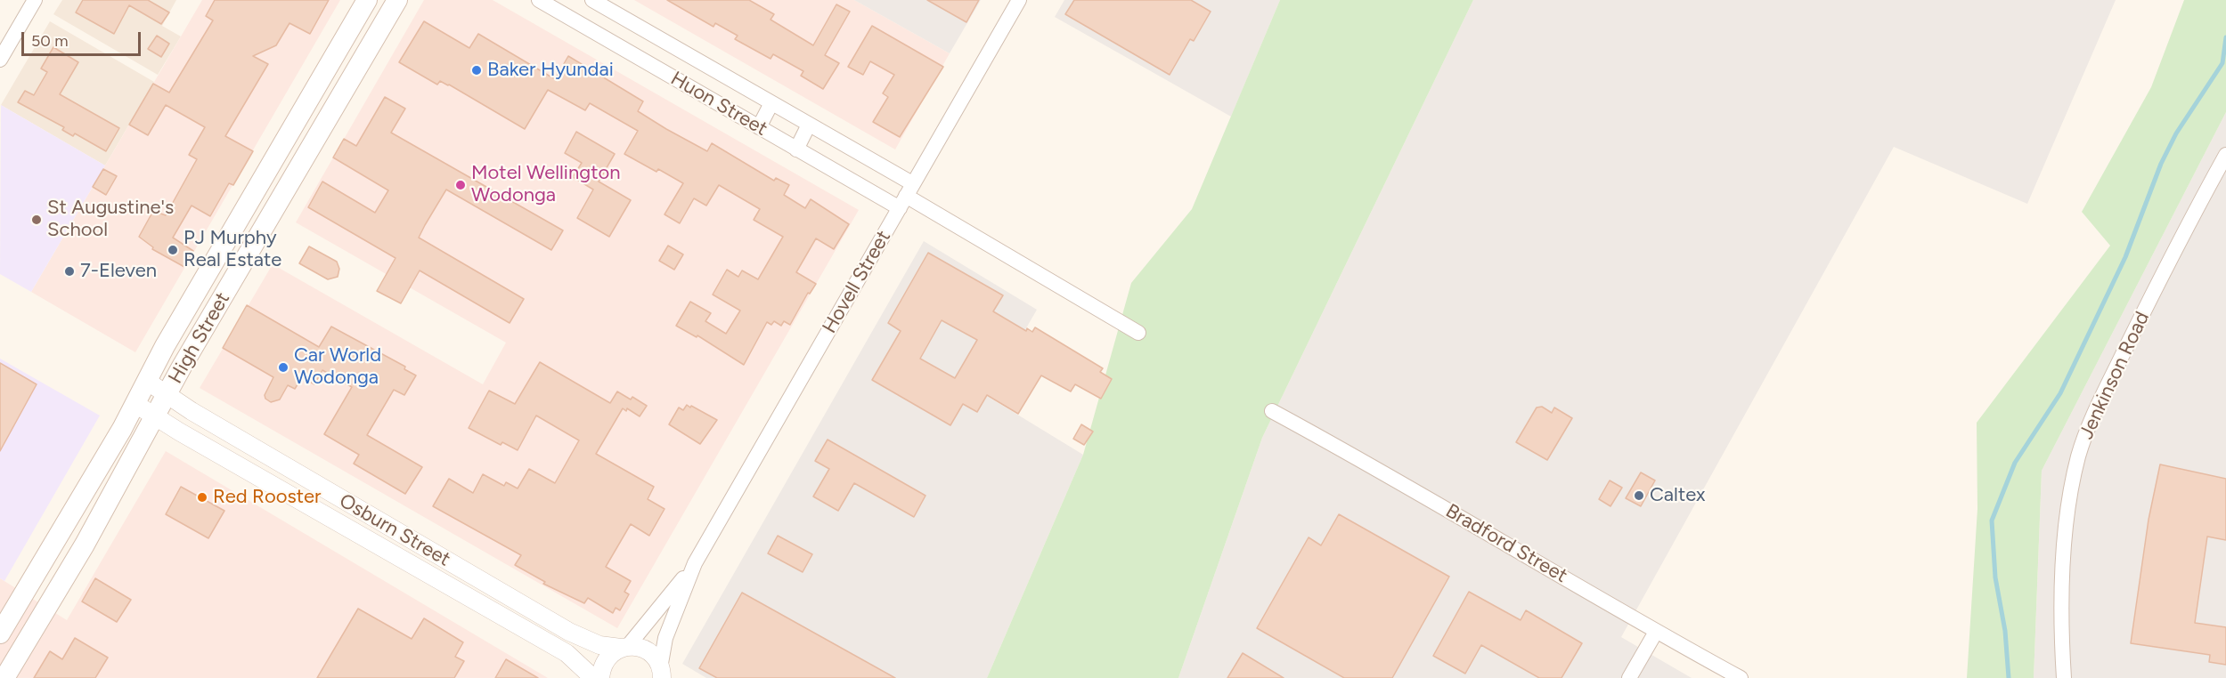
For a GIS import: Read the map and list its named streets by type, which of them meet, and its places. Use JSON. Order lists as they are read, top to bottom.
{
  "streets": {
    "main road": ["High Street"],
    "street": [
      "Huon Street",
      "Hovell Street",
      "Jenkinson Road",
      "Osburn Street",
      "Bradford Street"
    ]
  },
  "crossings": [
    ["Huon Street", "Hovell Street"],
    ["Hovell Street", "Osburn Street"],
    ["High Street", "Osburn Street"]
  ],
  "places": [
    "Baker Hyundai",
    "Motel Wellington Wodonga",
    "St Augustine's School",
    "PJ Murphy Real Estate",
    "7-Eleven",
    "Car World Wodonga",
    "Caltex",
    "Red Rooster"
  ],
  "scale_bar": "50 m"
}
